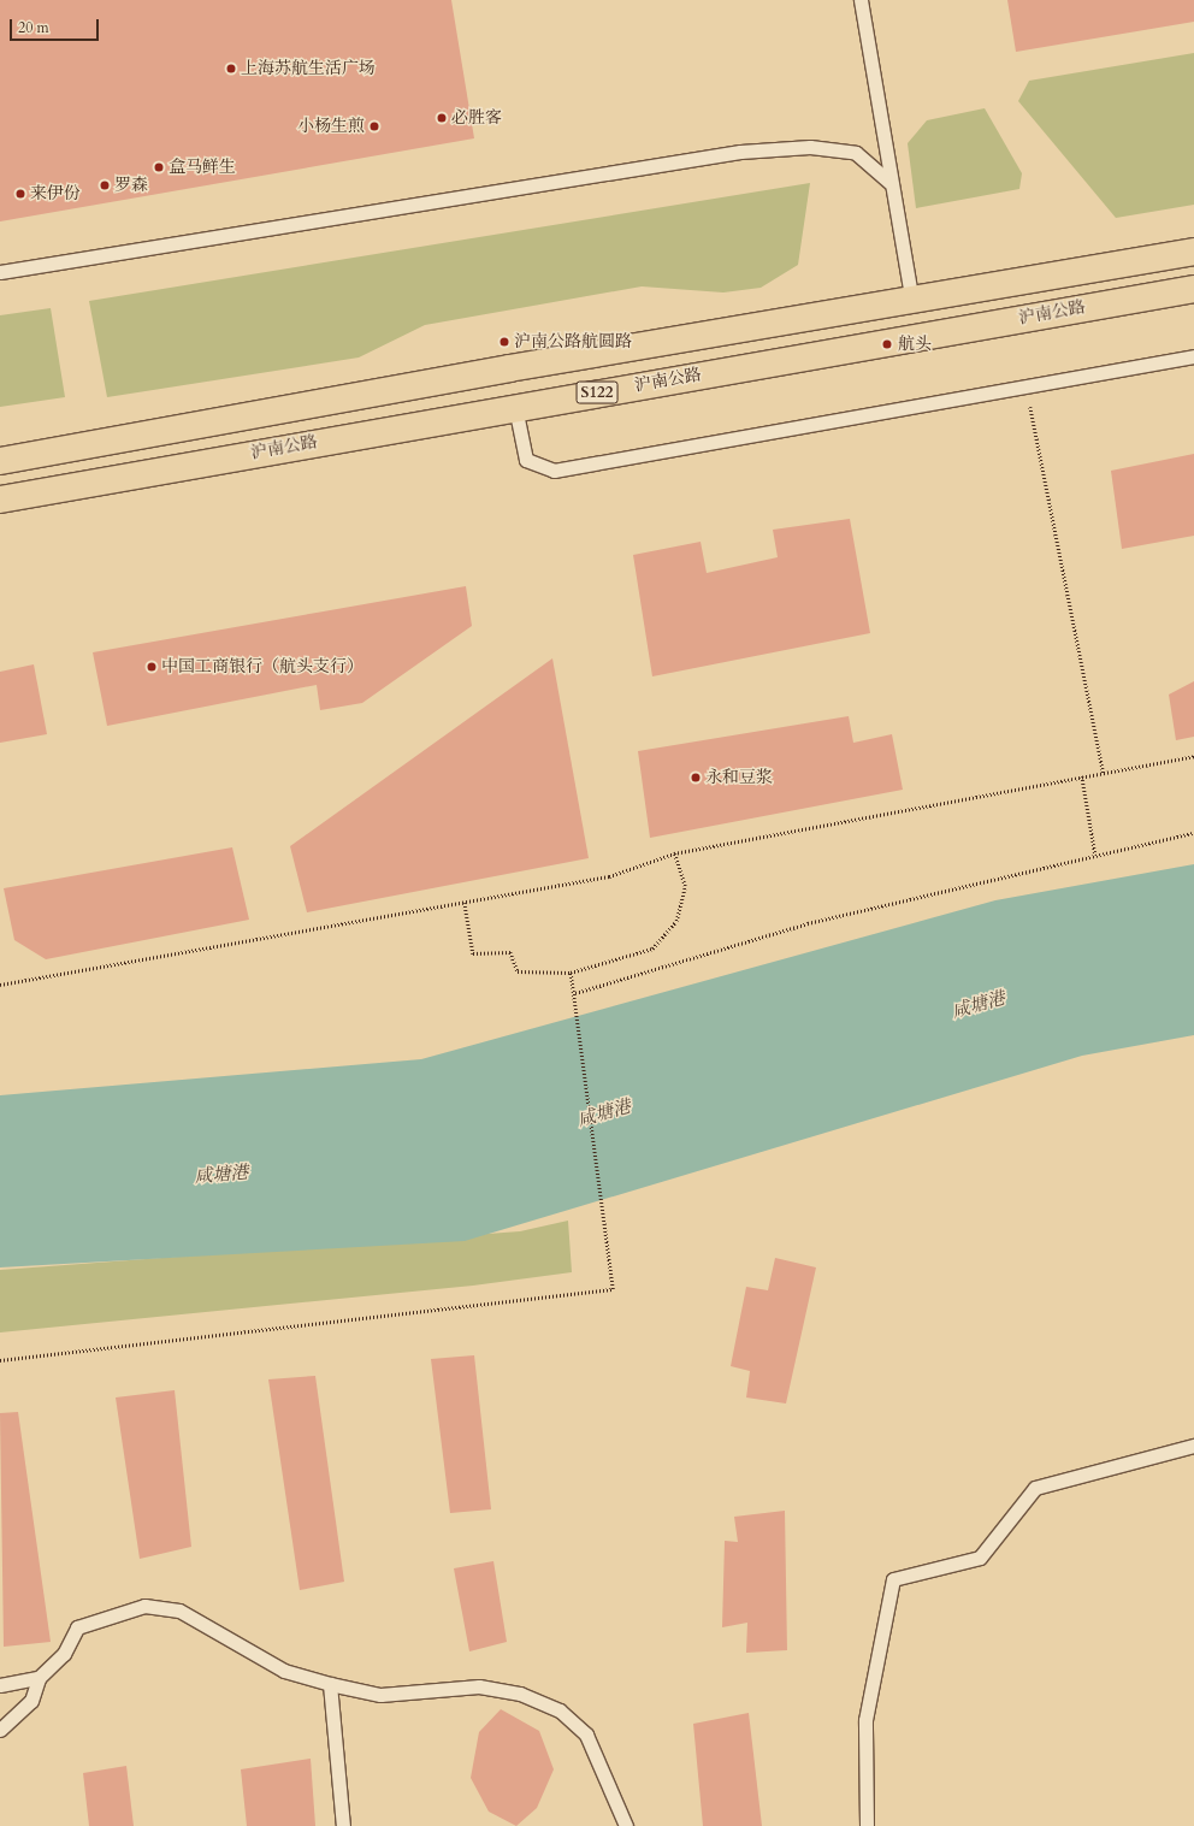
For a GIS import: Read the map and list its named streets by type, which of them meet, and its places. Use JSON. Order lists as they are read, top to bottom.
{
  "streets": {
    "main road": ["沪南公路", "S122"]
  },
  "water": ["咸塘港"],
  "places": [
    "上海苏航生活广场",
    "必胜客",
    "小杨生煎",
    "盒马鲜生",
    "罗森",
    "来伊份",
    "沪南公路航圆路",
    "航头",
    "中国工商银行（航头支行）",
    "永和豆浆"
  ],
  "scale_bar": "20 m"
}
